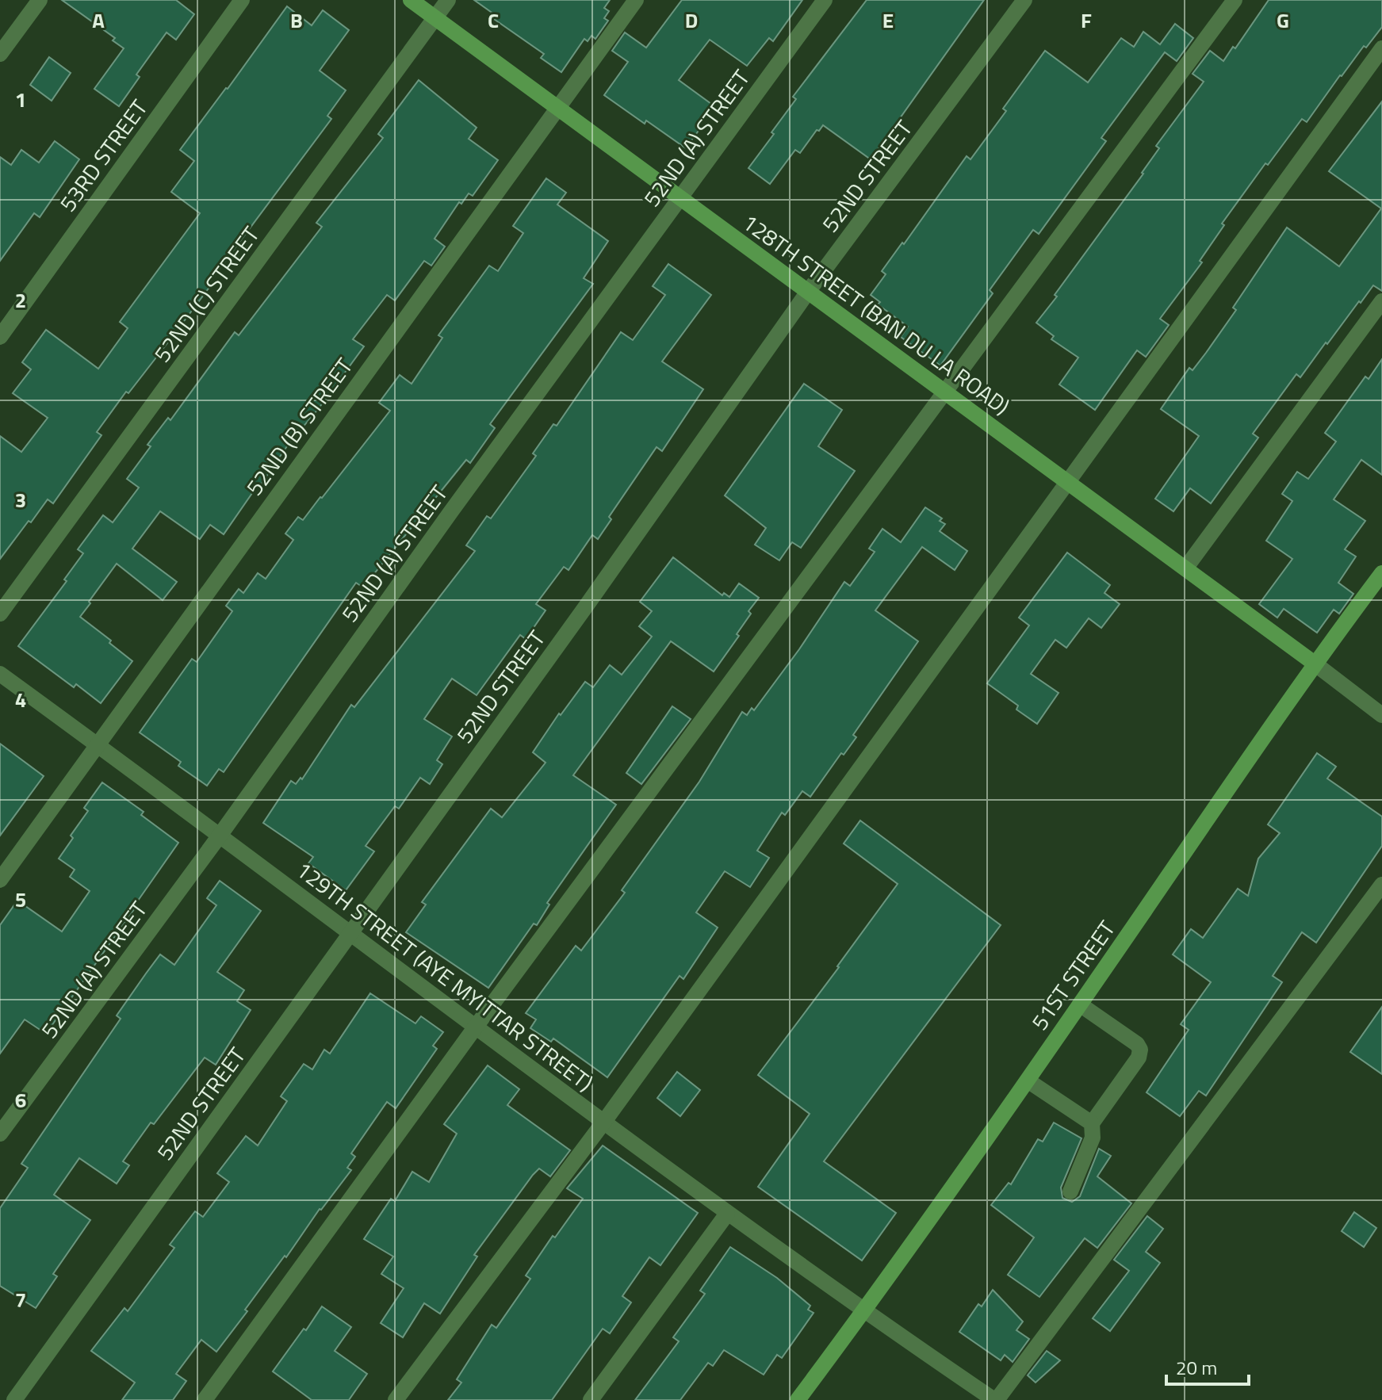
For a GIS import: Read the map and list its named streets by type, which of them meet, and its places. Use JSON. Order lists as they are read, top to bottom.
{
  "streets": {
    "street": [
      "52ND (A) STREET",
      "53RD STREET",
      "52ND STREET",
      "52ND (C) STREET",
      "128TH STREET (BAN DU LA ROAD)",
      "52ND (B) STREET",
      "51ST STREET",
      "129TH STREET (AYE MYITTAR STREET)"
    ]
  },
  "crossings": [
    ["52ND (A) STREET", "128TH STREET (BAN DU LA ROAD)"],
    ["52ND (A) STREET", "129TH STREET (AYE MYITTAR STREET)"],
    ["52ND STREET", "128TH STREET (BAN DU LA ROAD)"],
    ["52ND STREET", "129TH STREET (AYE MYITTAR STREET)"],
    ["52ND (C) STREET", "128TH STREET (BAN DU LA ROAD)"],
    ["128TH STREET (BAN DU LA ROAD)", "52ND (B) STREET"],
    ["128TH STREET (BAN DU LA ROAD)", "51ST STREET"],
    ["52ND (B) STREET", "129TH STREET (AYE MYITTAR STREET)"],
    ["51ST STREET", "129TH STREET (AYE MYITTAR STREET)"]
  ],
  "scale_bar": "20 m",
  "grid": {
    "columns": [
      "A",
      "B",
      "C",
      "D",
      "E",
      "F",
      "G"
    ],
    "rows": [
      "1",
      "2",
      "3",
      "4",
      "5",
      "6",
      "7"
    ]
  }
}
